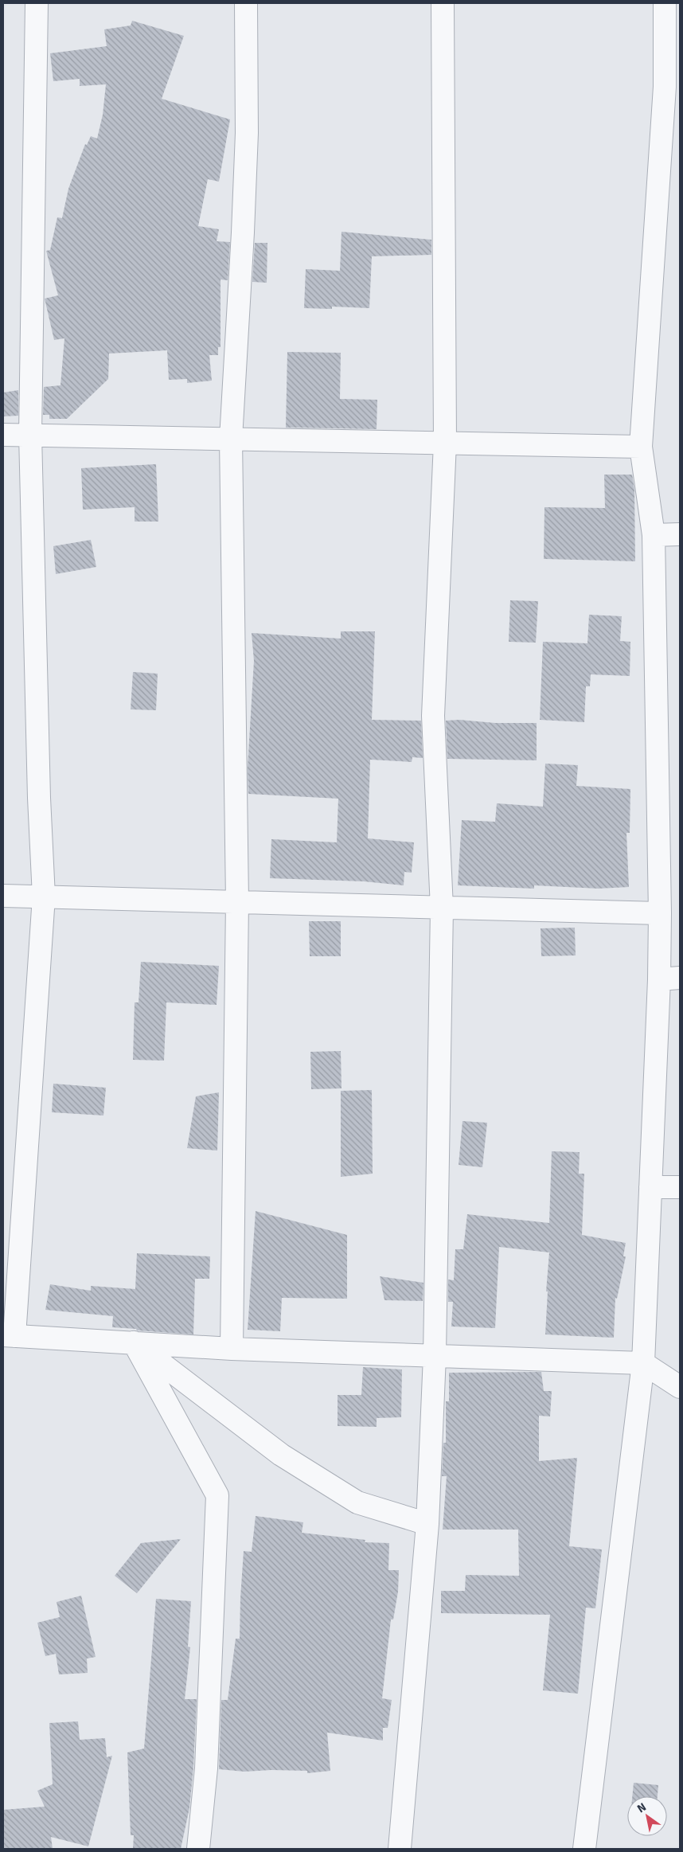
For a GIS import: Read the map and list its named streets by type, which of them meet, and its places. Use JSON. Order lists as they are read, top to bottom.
{
  "north": "top left"
}
